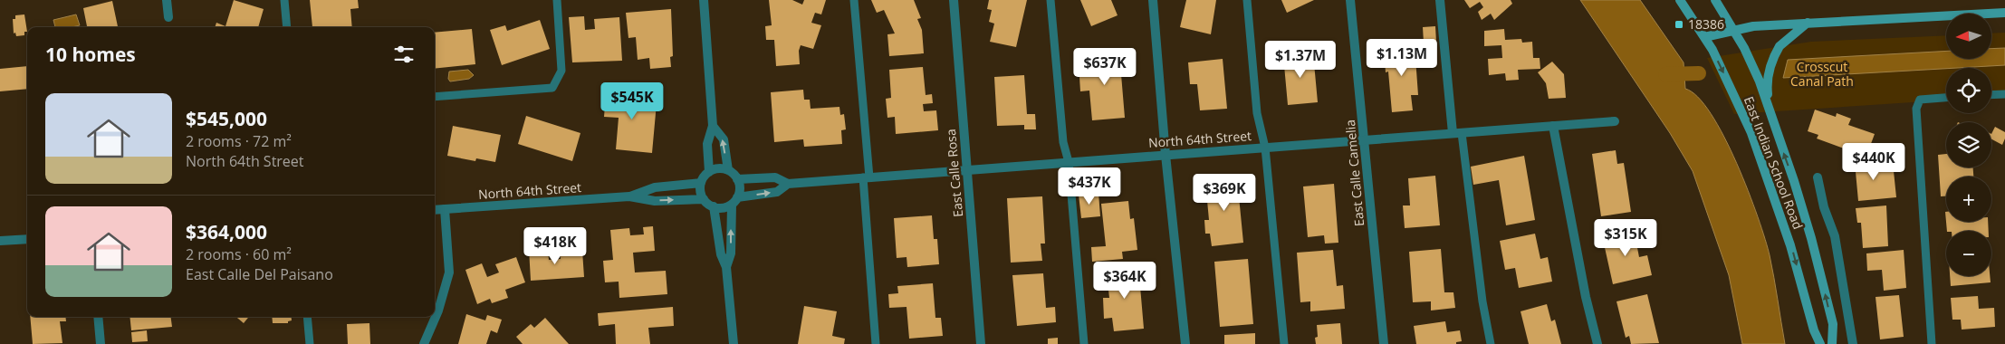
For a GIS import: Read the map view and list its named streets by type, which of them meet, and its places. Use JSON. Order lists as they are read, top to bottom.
{
  "streets": {
    "main road": ["East Indian School Road"],
    "street": ["North 64th Street", "East Calle Rosa", "East Calle Camelia"]
  },
  "crossings": [
    ["North 64th Street", "East Calle Rosa"],
    ["North 64th Street", "East Calle Camelia"]
  ],
  "parks": ["Crosscut Canal Path"],
  "places": {
    "transit": ["18386"]
  },
  "north": "left",
  "page": {
    "map_buttons": ["+", "−"],
    "heading": "10 homes",
    "price": [
      "$1.13M",
      "$1.37M",
      "$637K",
      "$545K",
      "$440K",
      "$437K",
      "$369K",
      "$315K",
      "$418K",
      "$364K"
    ],
    "list": [
      {
        "name": "$545,000",
        "note": "2 rooms · 72 m² · North 64th Street"
      },
      {
        "name": "$364,000",
        "note": "2 rooms · 60 m² · East Calle Del Paisano"
      }
    ]
  }
}
